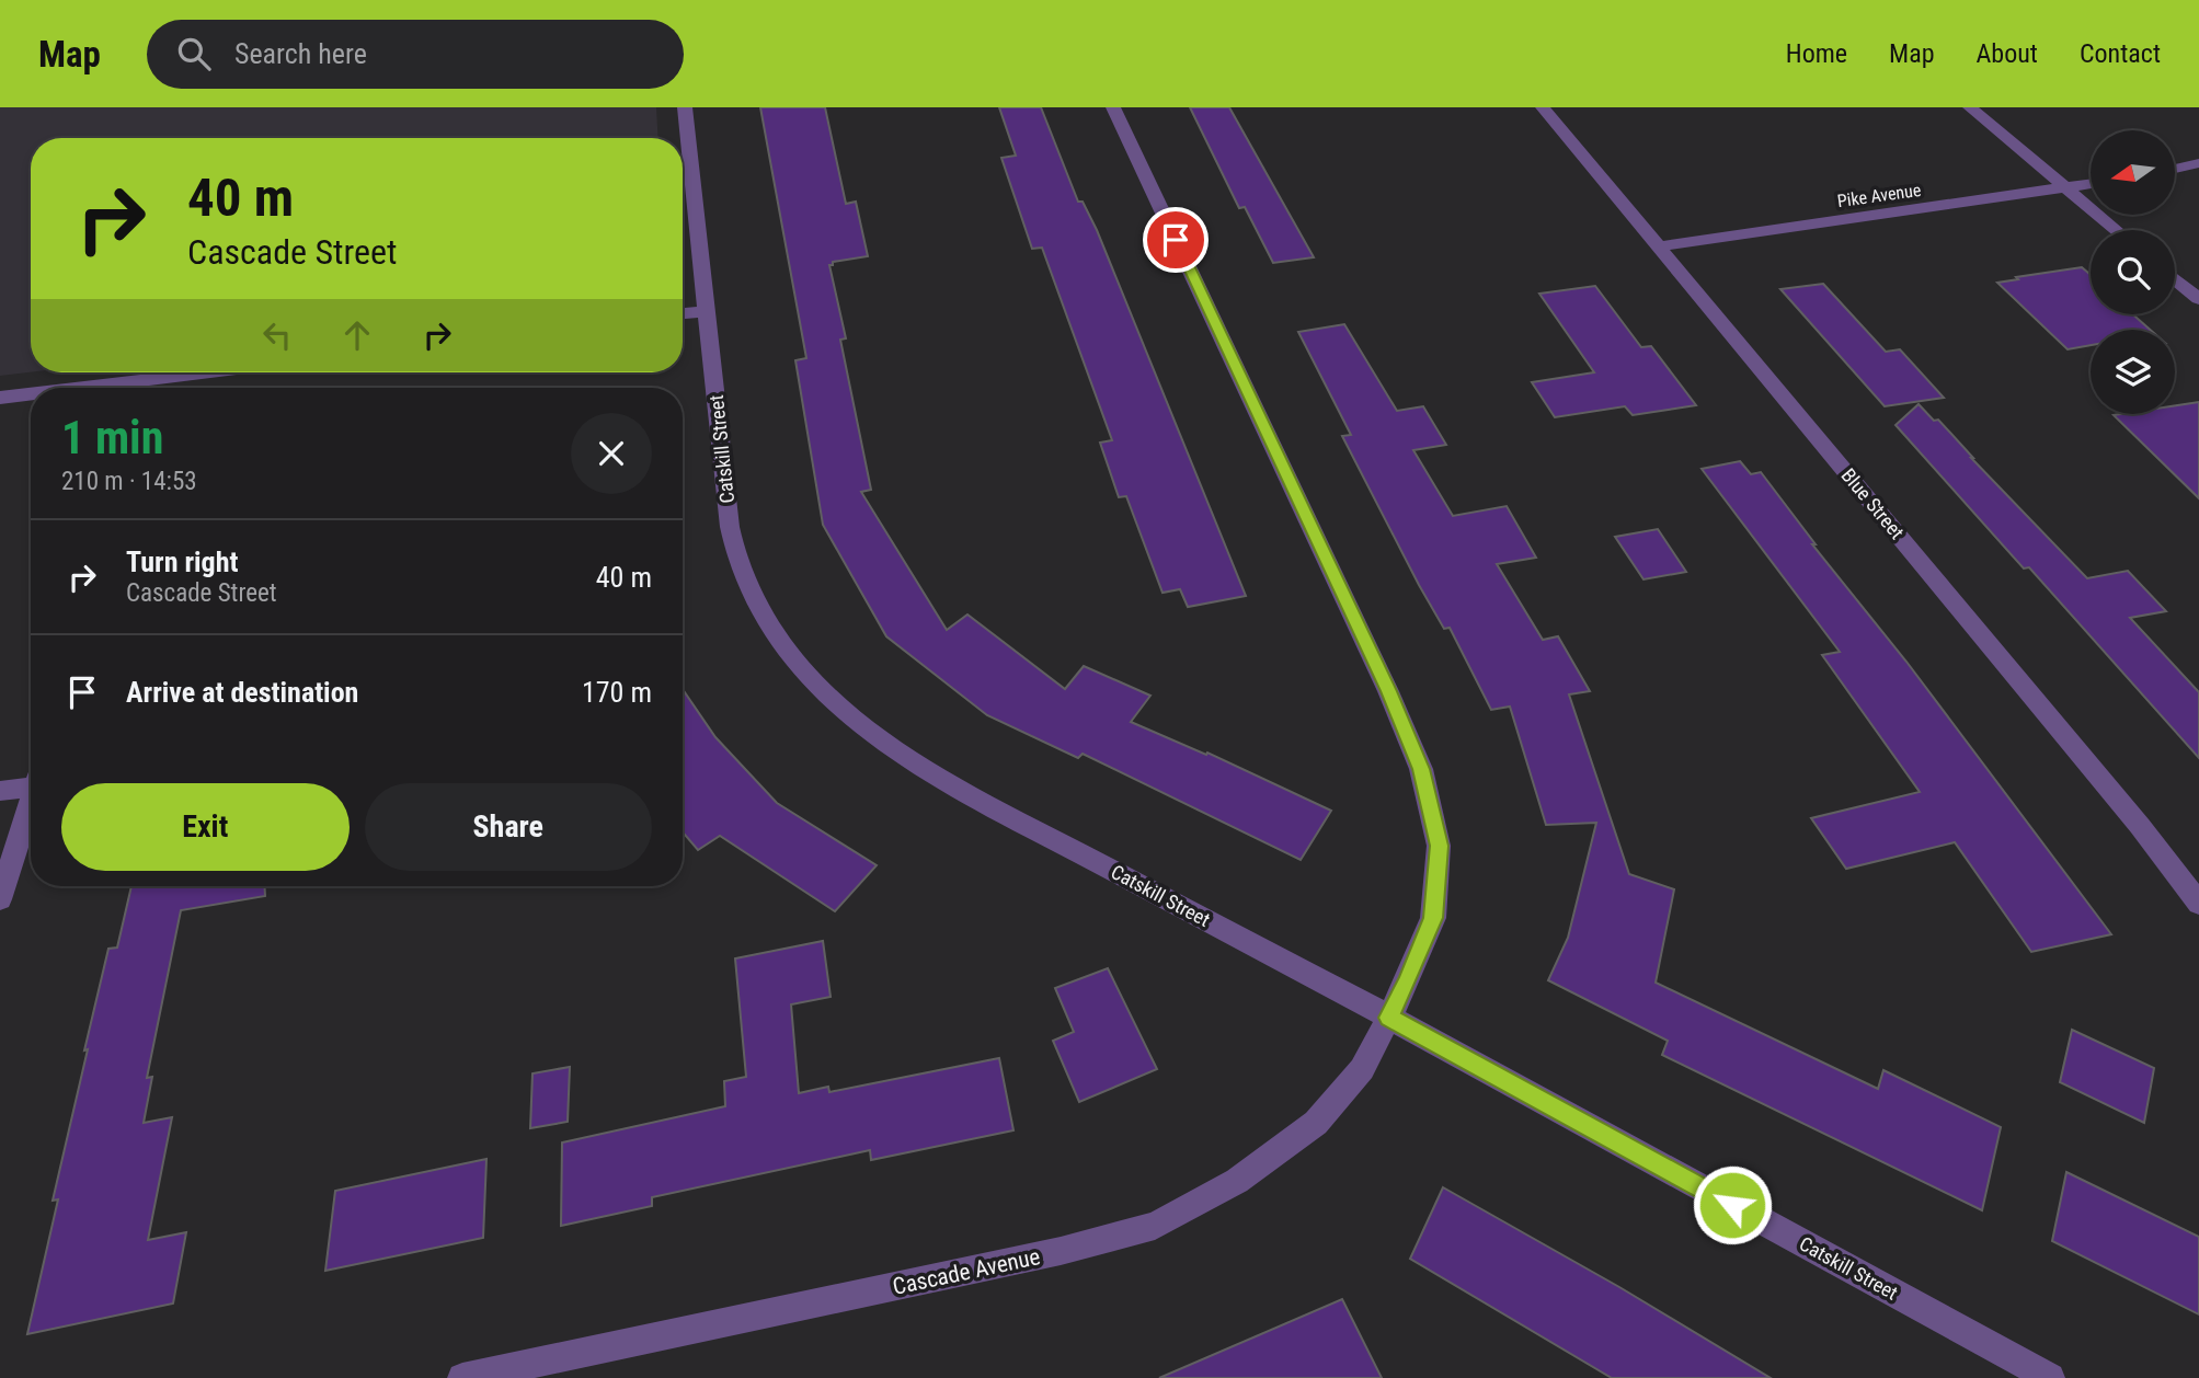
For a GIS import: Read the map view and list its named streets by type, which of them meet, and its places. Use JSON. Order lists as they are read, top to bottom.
{
  "streets": {
    "street": [
      "Pike Avenue",
      "Catskill Street",
      "Blue Street",
      "Cascade Avenue"
    ]
  },
  "crossings": [
    ["Pike Avenue", "Blue Street"],
    ["Catskill Street", "Cascade Avenue"]
  ],
  "north": "left",
  "page": {
    "header": "Map",
    "search": "Search here",
    "nav": [
      "Home",
      "Map",
      "About",
      "Contact"
    ],
    "turn": ["40 m", "Cascade Street"],
    "heading": ["1 min", "210 m · 14:53"],
    "list": [
      {
        "name": "Turn right",
        "note": "Cascade Street",
        "value": "40 m"
      },
      {
        "name": "Arrive at destination",
        "value": "170 m"
      }
    ],
    "buttons": ["Exit", "Share"]
  }
}
